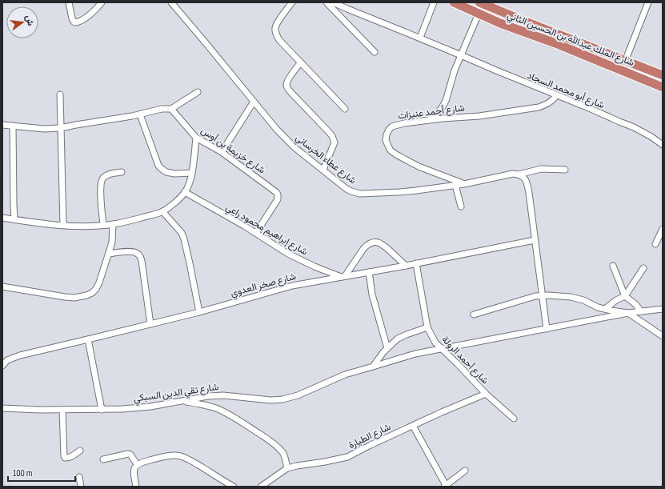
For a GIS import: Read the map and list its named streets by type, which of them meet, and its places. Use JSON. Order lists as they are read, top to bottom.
{
  "streets": {
    "highway": ["شارع الملك عبدالله بن الحسين الثاني"],
    "street": [
      "شارع أبو محمد السجاد",
      "شارع أحمد عنيزات",
      "شارع خزيمة بن أوس",
      "شارع عطاء الخرساني",
      "شارع إبراهيم محمود راعي",
      "شارع صخر العدوي",
      "شارع أحمد الرولة",
      "شارع تقي الدين السبكي",
      "شارع الطيارة"
    ]
  },
  "crossings": [
    ["شارع أبو محمد السجاد", "شارع أحمد عنيزات"],
    ["شارع أحمد عنيزات", "شارع عطاء الخرساني"],
    ["شارع خزيمة بن أوس", "شارع إبراهيم محمود راعي"],
    ["شارع إبراهيم محمود راعي", "شارع صخر العدوي"],
    ["شارع صخر العدوي", "شارع أحمد الرولة"],
    ["شارع أحمد الرولة", "شارع تقي الدين السبكي"],
    ["شارع أحمد الرولة", "شارع الطيارة"]
  ],
  "scale_bar": "100 m",
  "north": "right"
}
